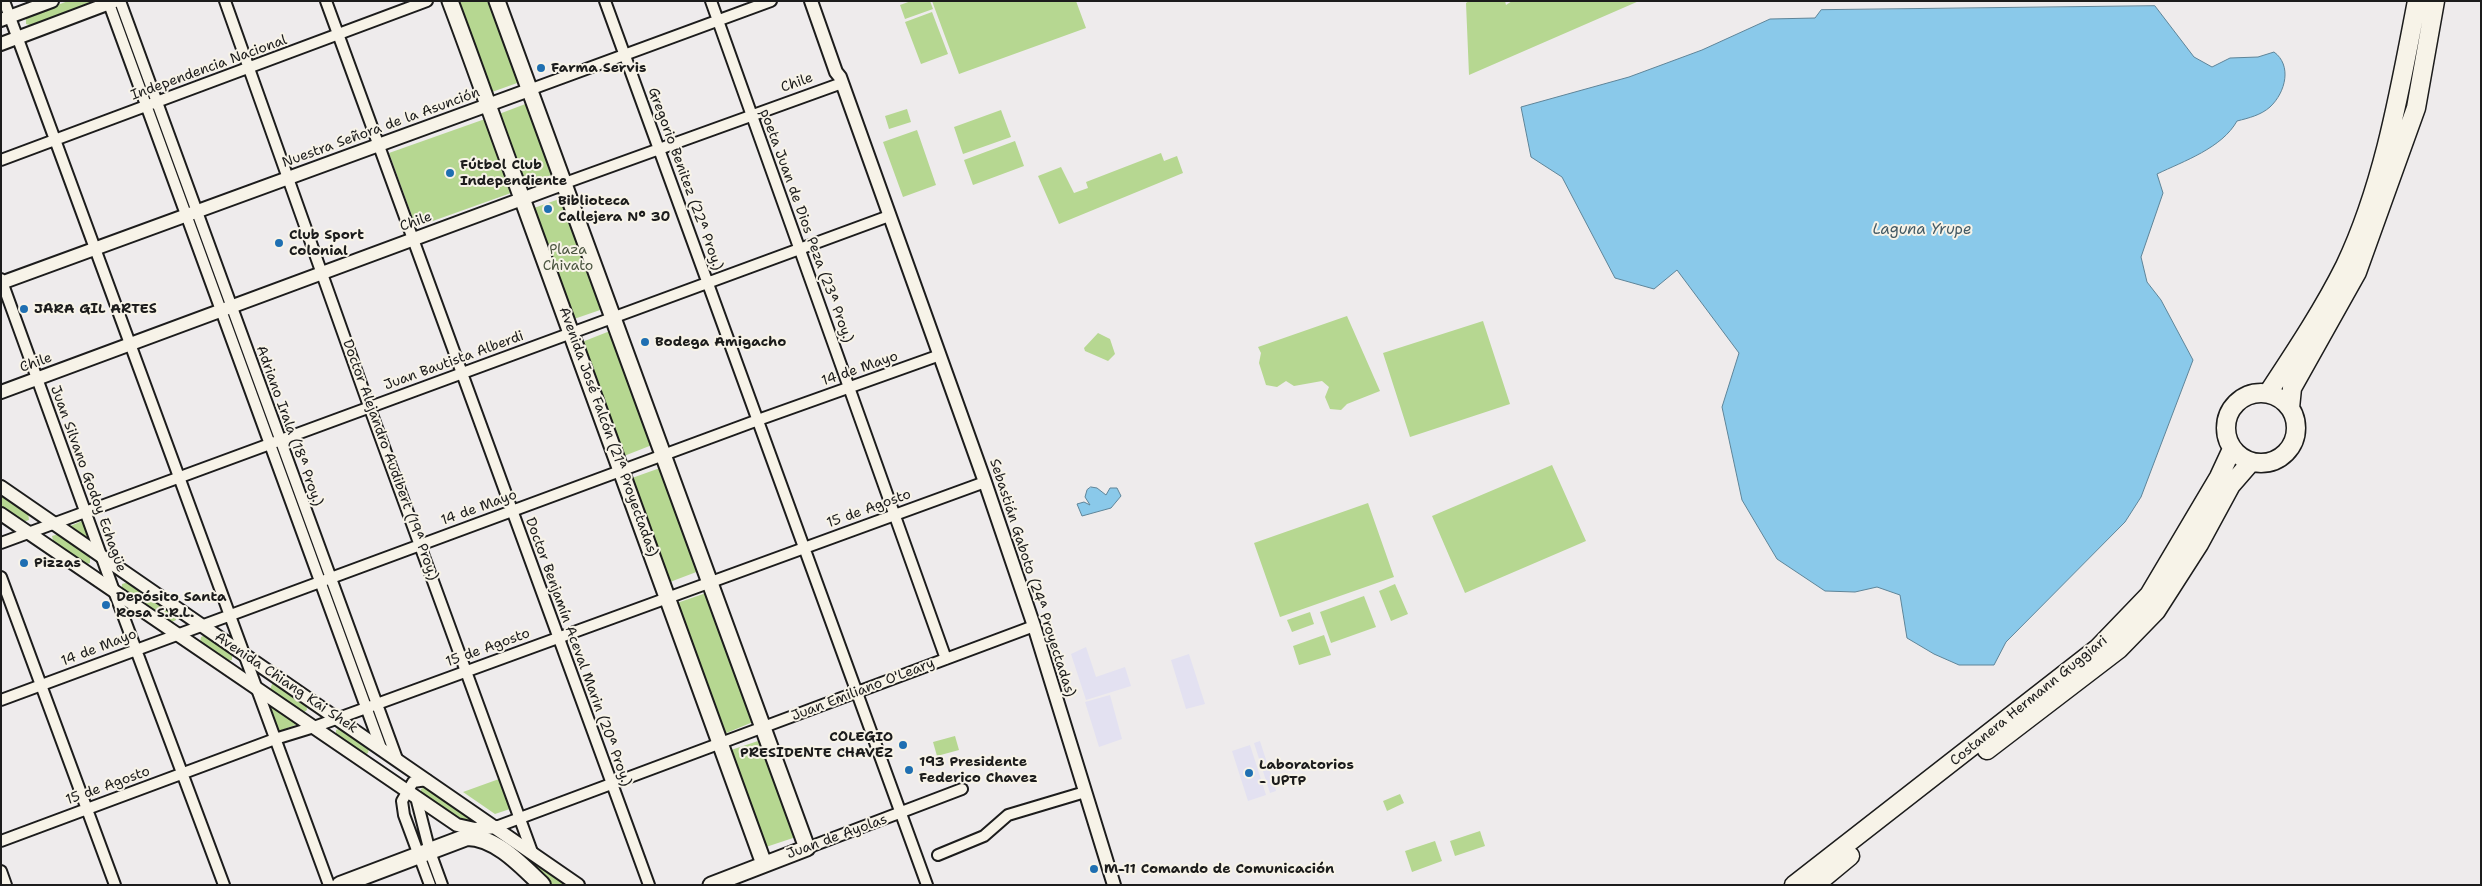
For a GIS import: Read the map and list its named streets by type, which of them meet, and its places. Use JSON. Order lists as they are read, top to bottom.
{
  "streets": {
    "highway": ["Costanera Hermann Guggiari"],
    "main road": ["Avenida José Falcón (21ª Proyectadas)", "Juan de Ayolas"],
    "street": [
      "Independencia Nacional",
      "Chile",
      "Nuestra Señora de la Asunción",
      "Gregorio Benitez (22ª Proy.)",
      "poeta Juan de Dios Peza (23ª Proy.)",
      "Juan Bautista Alberdi",
      "14 de Mayo",
      "Adriano Irala (18ª Proy.)",
      "Doctor Alejandro Audibert (19ª Proy.)",
      "Juan Silvano Godoy Echagüe",
      "15 de Agosto",
      "Sebastián Gaboto (24ª Proyectadas)",
      "Doctor Benjamín Aceval Marin (20ª Proy.)",
      "Avenida Chiang Kai Shek",
      "Juan Emiliano O'Leary"
    ]
  },
  "crossings": [
    ["Independencia Nacional", "Adriano Irala (18ª Proy.)"],
    ["Independencia Nacional", "Doctor Alejandro Audibert (19ª Proy.)"],
    ["Independencia Nacional", "Doctor Benjamín Aceval Marin (20ª Proy.)"],
    ["Chile", "Gregorio Benitez (22ª Proy.)"],
    ["Chile", "poeta Juan de Dios Peza (23ª Proy.)"],
    ["Chile", "Adriano Irala (18ª Proy.)"],
    ["Chile", "Avenida José Falcón (21ª Proyectadas)"],
    ["Chile", "Doctor Alejandro Audibert (19ª Proy.)"],
    ["Chile", "Juan Silvano Godoy Echagüe"],
    ["Chile", "Doctor Benjamín Aceval Marin (20ª Proy.)"],
    ["Nuestra Señora de la Asunción", "Gregorio Benitez (22ª Proy.)"],
    ["Nuestra Señora de la Asunción", "poeta Juan de Dios Peza (23ª Proy.)"],
    ["Nuestra Señora de la Asunción", "Adriano Irala (18ª Proy.)"],
    ["Nuestra Señora de la Asunción", "Avenida José Falcón (21ª Proyectadas)"],
    ["Nuestra Señora de la Asunción", "Doctor Alejandro Audibert (19ª Proy.)"],
    ["Nuestra Señora de la Asunción", "Juan Silvano Godoy Echagüe"],
    ["Nuestra Señora de la Asunción", "Doctor Benjamín Aceval Marin (20ª Proy.)"],
    ["Gregorio Benitez (22ª Proy.)", "Juan Bautista Alberdi"],
    ["Gregorio Benitez (22ª Proy.)", "14 de Mayo"],
    ["Gregorio Benitez (22ª Proy.)", "15 de Agosto"],
    ["Gregorio Benitez (22ª Proy.)", "Juan Emiliano O'Leary"],
    ["Gregorio Benitez (22ª Proy.)", "Juan de Ayolas"],
    ["poeta Juan de Dios Peza (23ª Proy.)", "Juan Bautista Alberdi"],
    ["poeta Juan de Dios Peza (23ª Proy.)", "14 de Mayo"],
    ["poeta Juan de Dios Peza (23ª Proy.)", "15 de Agosto"],
    ["poeta Juan de Dios Peza (23ª Proy.)", "Juan Emiliano O'Leary"],
    ["Juan Bautista Alberdi", "Adriano Irala (18ª Proy.)"],
    ["Juan Bautista Alberdi", "Avenida José Falcón (21ª Proyectadas)"],
    ["Juan Bautista Alberdi", "Doctor Alejandro Audibert (19ª Proy.)"],
    ["Juan Bautista Alberdi", "Juan Silvano Godoy Echagüe"],
    ["Juan Bautista Alberdi", "Sebastián Gaboto (24ª Proyectadas)"],
    ["Juan Bautista Alberdi", "Doctor Benjamín Aceval Marin (20ª Proy.)"],
    ["Juan Bautista Alberdi", "Avenida Chiang Kai Shek"],
    ["14 de Mayo", "Adriano Irala (18ª Proy.)"],
    ["14 de Mayo", "Avenida José Falcón (21ª Proyectadas)"],
    ["14 de Mayo", "Doctor Alejandro Audibert (19ª Proy.)"],
    ["14 de Mayo", "Juan Silvano Godoy Echagüe"],
    ["14 de Mayo", "Sebastián Gaboto (24ª Proyectadas)"],
    ["14 de Mayo", "Doctor Benjamín Aceval Marin (20ª Proy.)"],
    ["14 de Mayo", "Avenida Chiang Kai Shek"],
    ["Adriano Irala (18ª Proy.)", "15 de Agosto"],
    ["Adriano Irala (18ª Proy.)", "Avenida Chiang Kai Shek"],
    ["Avenida José Falcón (21ª Proyectadas)", "15 de Agosto"],
    ["Avenida José Falcón (21ª Proyectadas)", "Juan Emiliano O'Leary"],
    ["Avenida José Falcón (21ª Proyectadas)", "Juan de Ayolas"],
    ["Doctor Alejandro Audibert (19ª Proy.)", "15 de Agosto"],
    ["Doctor Alejandro Audibert (19ª Proy.)", "Avenida Chiang Kai Shek"],
    ["Doctor Alejandro Audibert (19ª Proy.)", "Juan Emiliano O'Leary"],
    ["Juan Silvano Godoy Echagüe", "15 de Agosto"],
    ["Juan Silvano Godoy Echagüe", "Avenida Chiang Kai Shek"],
    ["15 de Agosto", "Sebastián Gaboto (24ª Proyectadas)"],
    ["15 de Agosto", "Doctor Benjamín Aceval Marin (20ª Proy.)"],
    ["15 de Agosto", "Avenida Chiang Kai Shek"],
    ["Sebastián Gaboto (24ª Proyectadas)", "Juan Emiliano O'Leary"],
    ["Doctor Benjamín Aceval Marin (20ª Proy.)", "Juan Emiliano O'Leary"],
    ["Avenida Chiang Kai Shek", "Juan Emiliano O'Leary"]
  ],
  "water": ["Laguna Yrupe"],
  "parks": ["Plaza Chivato"],
  "places": [
    "Farma Servis",
    "Fútbol Club Independiente",
    "Biblioteca Callejera Nº 30",
    "Club Sport Colonial",
    "JARA GIL ARTES",
    "Bodega Amigacho",
    "Pizzas",
    "Depósito Santa Rosa S.R.L.",
    "COLEGIO PRESIDENTE CHAVEZ",
    "193 Presidente Federico Chavez",
    "Laboratorios - UPTP",
    "M-11 Comando de Comunicación"
  ]
}
